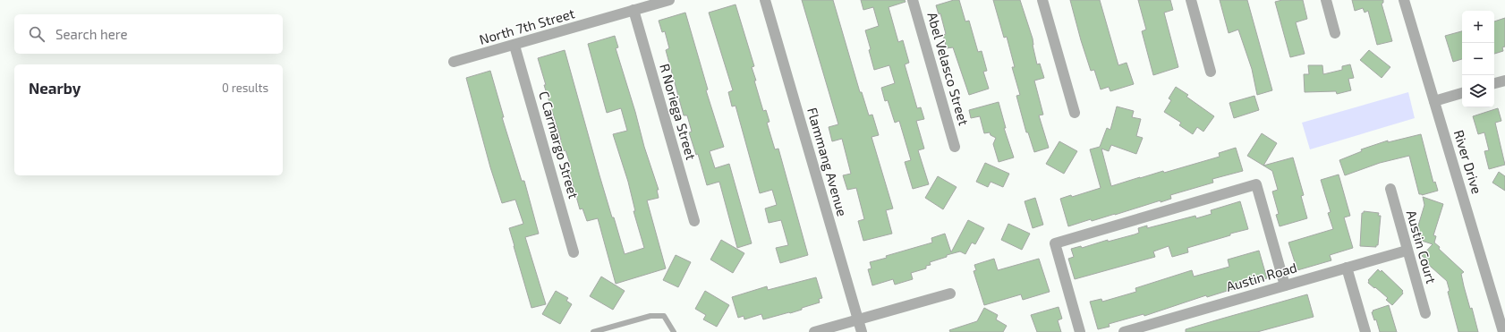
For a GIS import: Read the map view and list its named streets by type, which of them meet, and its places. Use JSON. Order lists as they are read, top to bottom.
{
  "streets": {
    "street": [
      "North 7th Street",
      "Abel Velasco Street",
      "R Noriega Street",
      "C Carmargo Street",
      "Flammang Avenue",
      "River Drive",
      "Austin Court",
      "Austin Road"
    ]
  },
  "crossings": [
    ["North 7th Street", "R Noriega Street"],
    ["North 7th Street", "C Carmargo Street"],
    ["Austin Court", "Austin Road"]
  ],
  "page": {
    "map_buttons": ["+", "−"],
    "search": "Search here",
    "heading": ["Nearby", "0 results"]
  }
}
